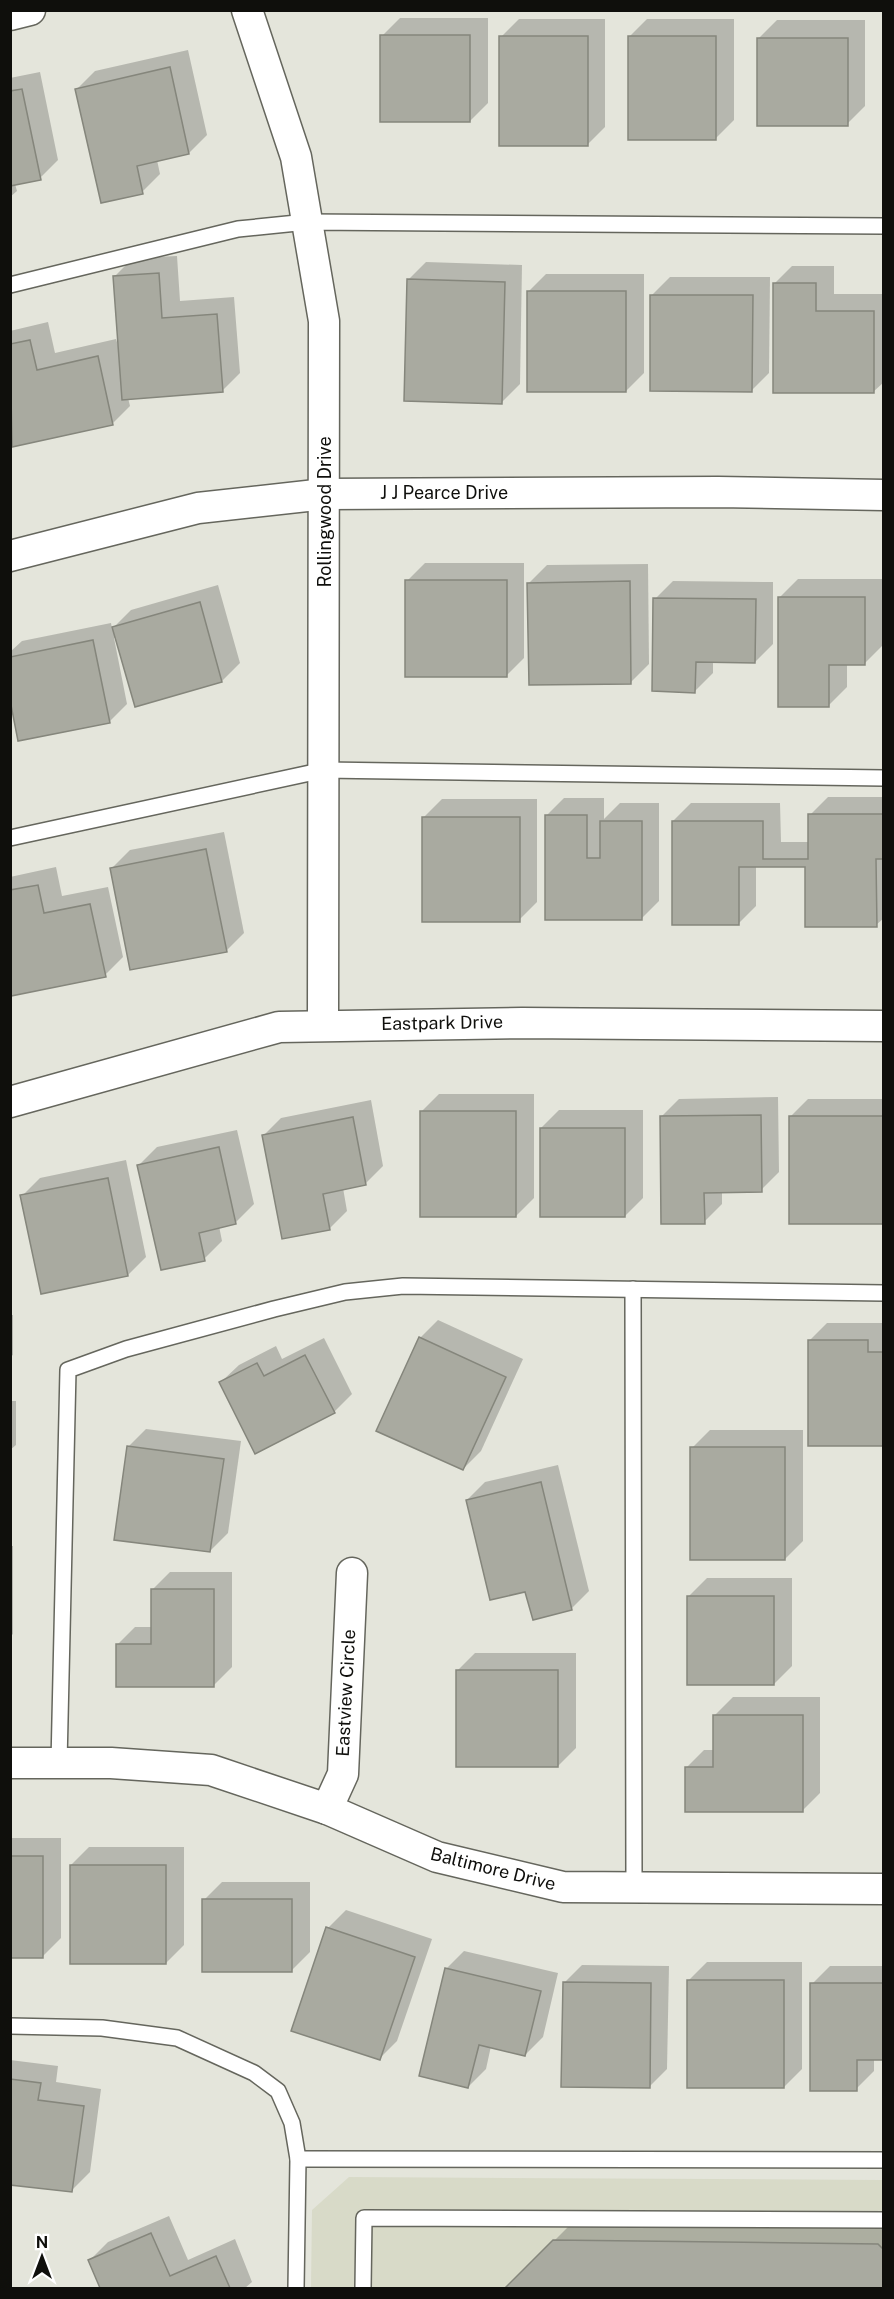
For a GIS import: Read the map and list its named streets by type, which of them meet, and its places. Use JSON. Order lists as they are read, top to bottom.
{
  "streets": {
    "street": [
      "J J Pearce Drive",
      "Rollingwood Drive",
      "Eastpark Drive",
      "Eastview Circle",
      "Baltimore Drive"
    ]
  },
  "crossings": [
    ["J J Pearce Drive", "Rollingwood Drive"],
    ["Rollingwood Drive", "Eastpark Drive"],
    ["Eastview Circle", "Baltimore Drive"]
  ],
  "north": "top"
}
